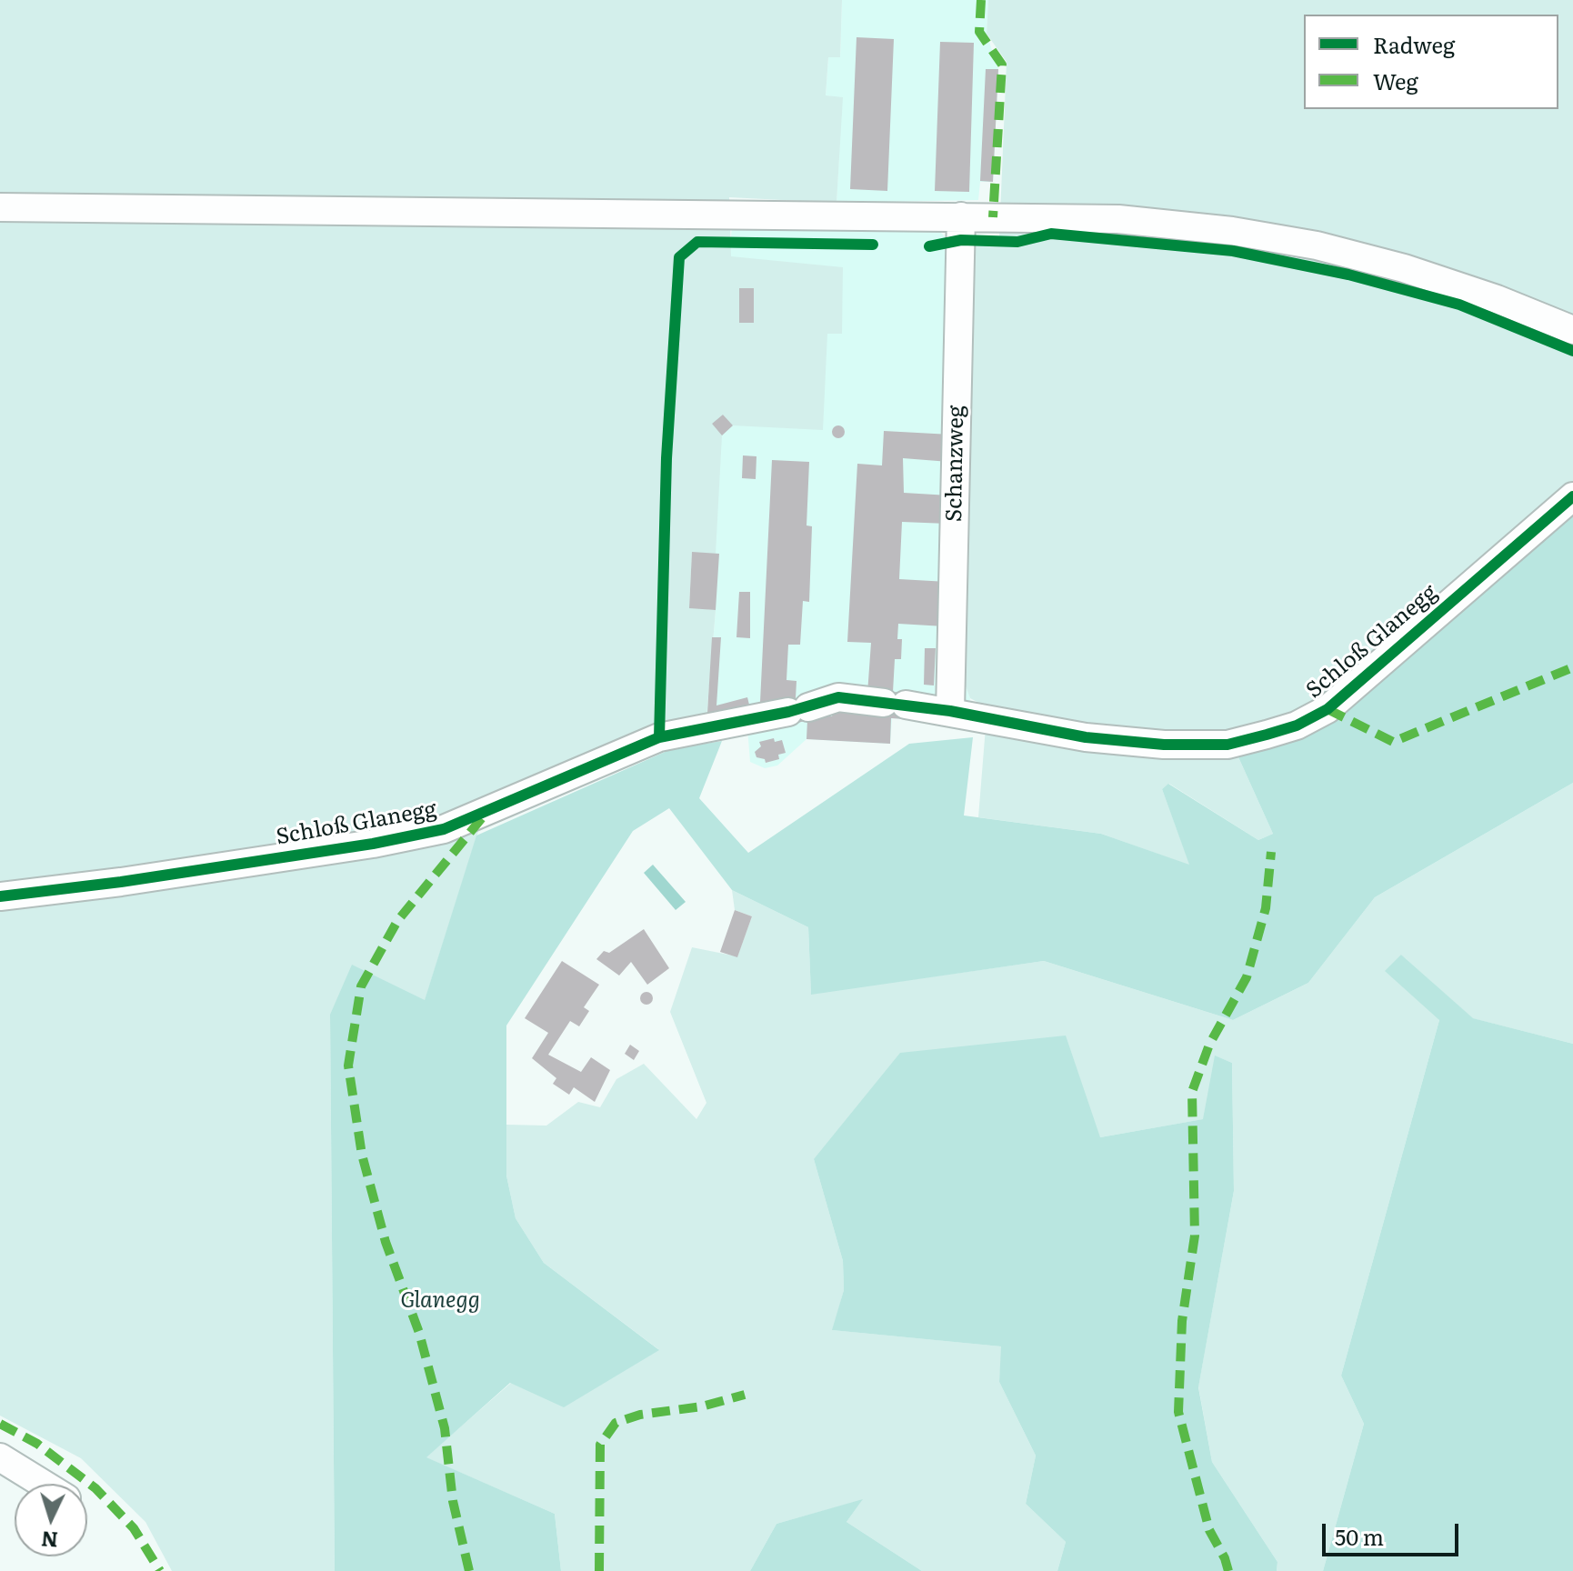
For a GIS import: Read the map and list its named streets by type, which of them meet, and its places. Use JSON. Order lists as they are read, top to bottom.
{
  "streets": {
    "street": ["Schanzweg", "Schloß Glanegg"]
  },
  "crossings": [
    ["Schanzweg", "Schloß Glanegg"]
  ],
  "parks": ["Glanegg"],
  "legend": ["Radweg", "Weg"],
  "scale_bar": "50 m",
  "north": "bottom"
}
